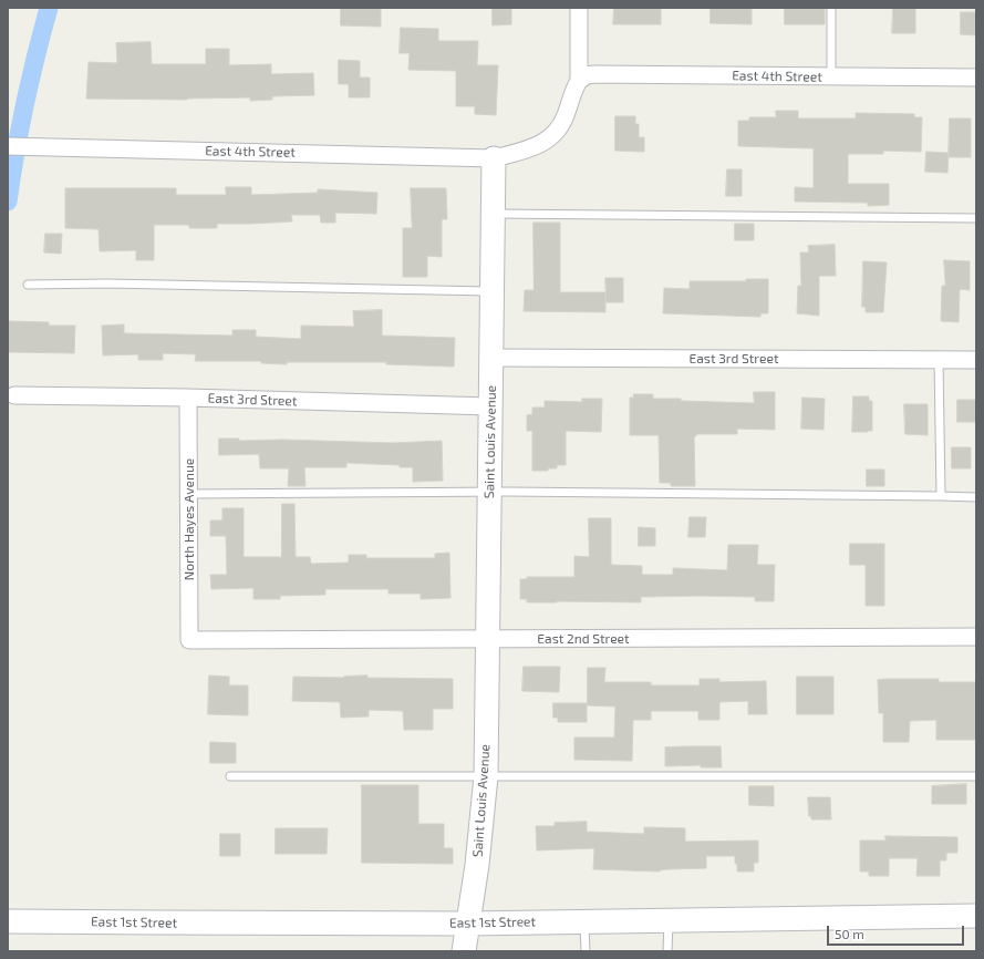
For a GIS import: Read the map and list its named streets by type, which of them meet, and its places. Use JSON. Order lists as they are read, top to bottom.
{
  "streets": {
    "main road": ["Saint Louis Avenue", "East 1st Street"],
    "street": [
      "East 4th Street",
      "East 3rd Street",
      "North Hayes Avenue",
      "East 2nd Street"
    ]
  },
  "crossings": [
    ["East 4th Street", "Saint Louis Avenue"],
    ["East 3rd Street", "Saint Louis Avenue"],
    ["East 3rd Street", "North Hayes Avenue"],
    ["Saint Louis Avenue", "East 2nd Street"],
    ["Saint Louis Avenue", "East 1st Street"],
    ["North Hayes Avenue", "East 2nd Street"]
  ],
  "scale_bar": "50 m"
}
